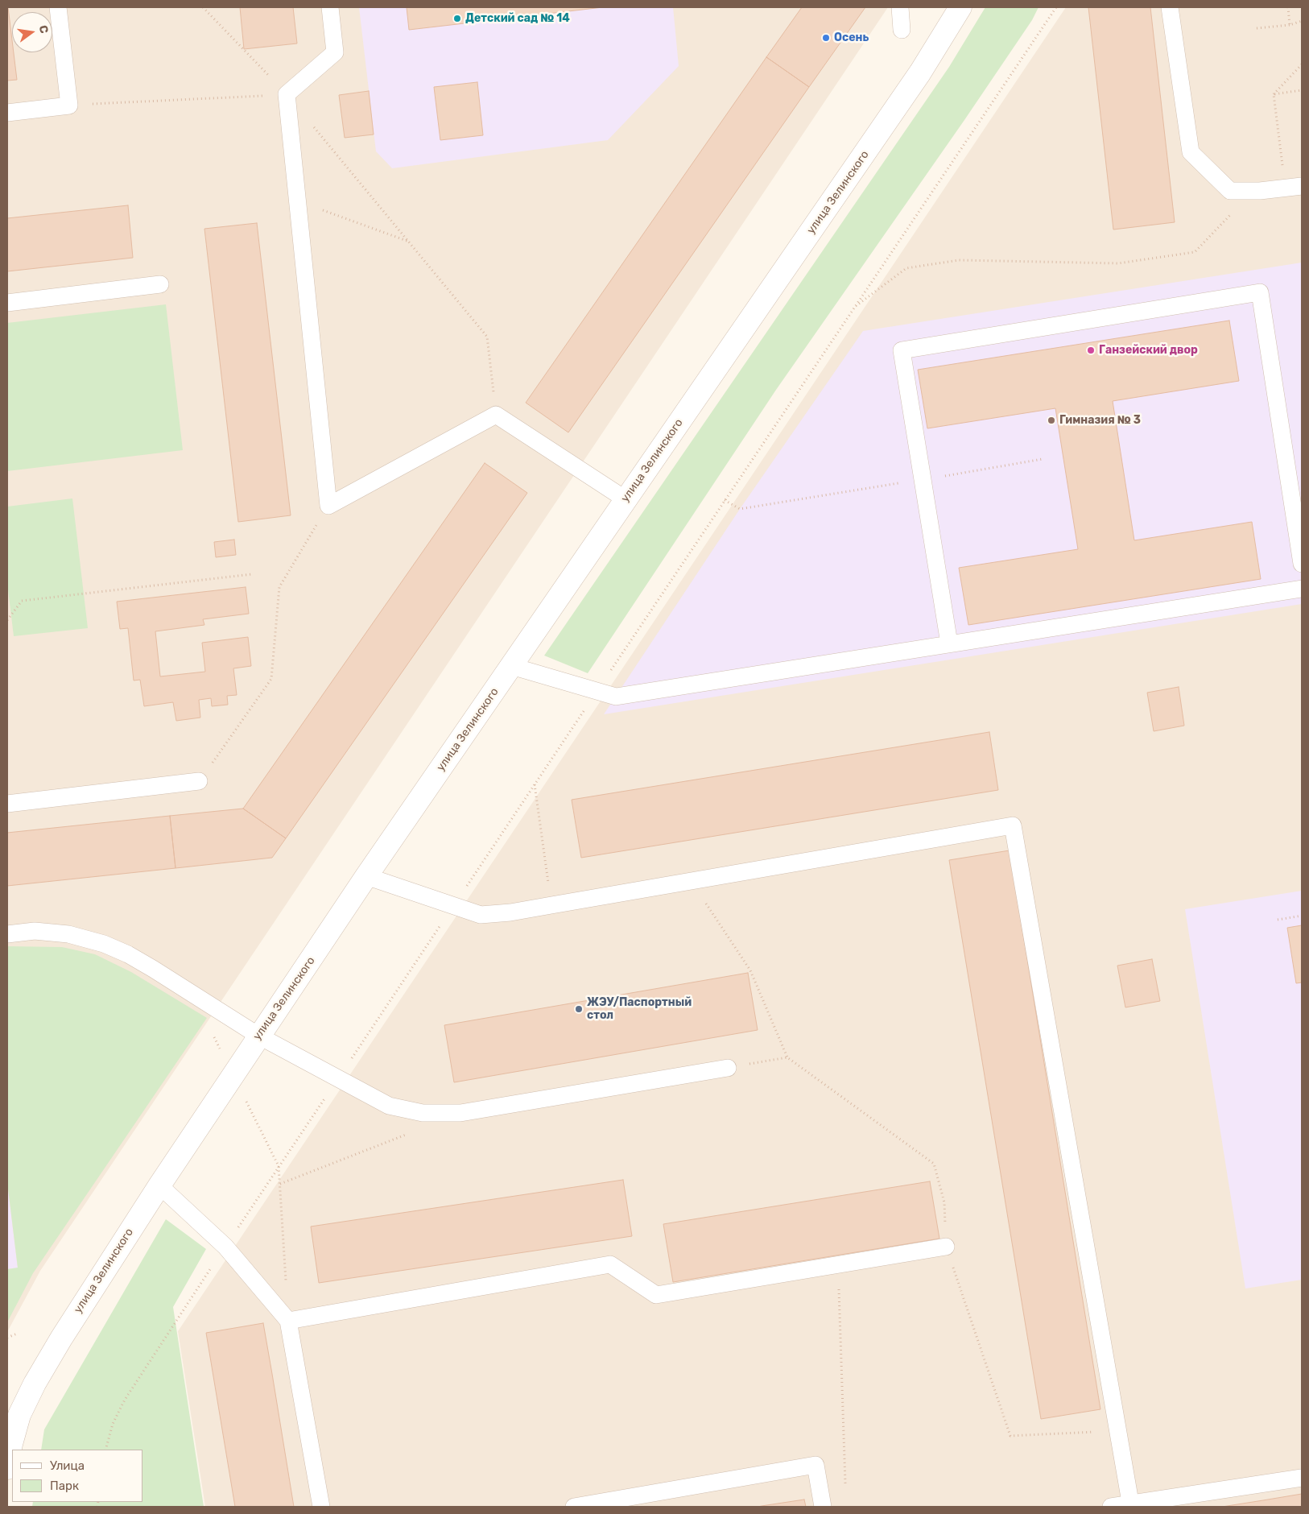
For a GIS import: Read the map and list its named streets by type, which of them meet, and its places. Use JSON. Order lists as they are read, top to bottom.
{
  "streets": {
    "street": ["улица Зелинского"]
  },
  "places": [
    "Детский сад № 14",
    "Осень",
    "Ганзейский двор",
    "Гимназия № 3",
    "ЖЭУ/Паспортный стол"
  ],
  "legend": ["Улица", "Парк"],
  "north": "right"
}
